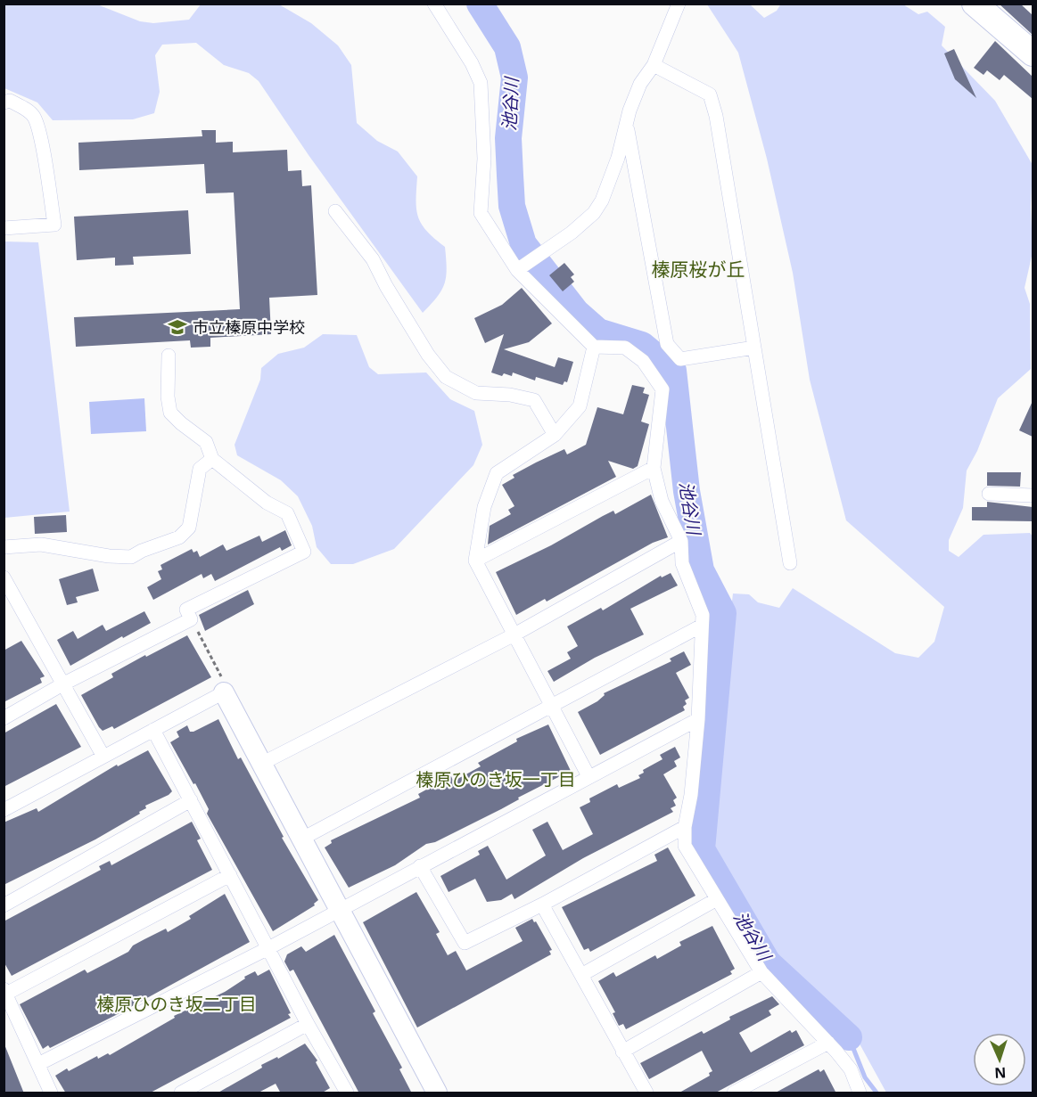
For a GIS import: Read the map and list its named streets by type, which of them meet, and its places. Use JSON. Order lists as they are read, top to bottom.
{
  "districts": ["榛原桜が丘", "榛原ひのき坂一丁目", "榛原ひのき坂二丁目"],
  "water": ["池谷川"],
  "places": {
    "school or university": ["市立榛原中学校"]
  },
  "north": "bottom"
}
